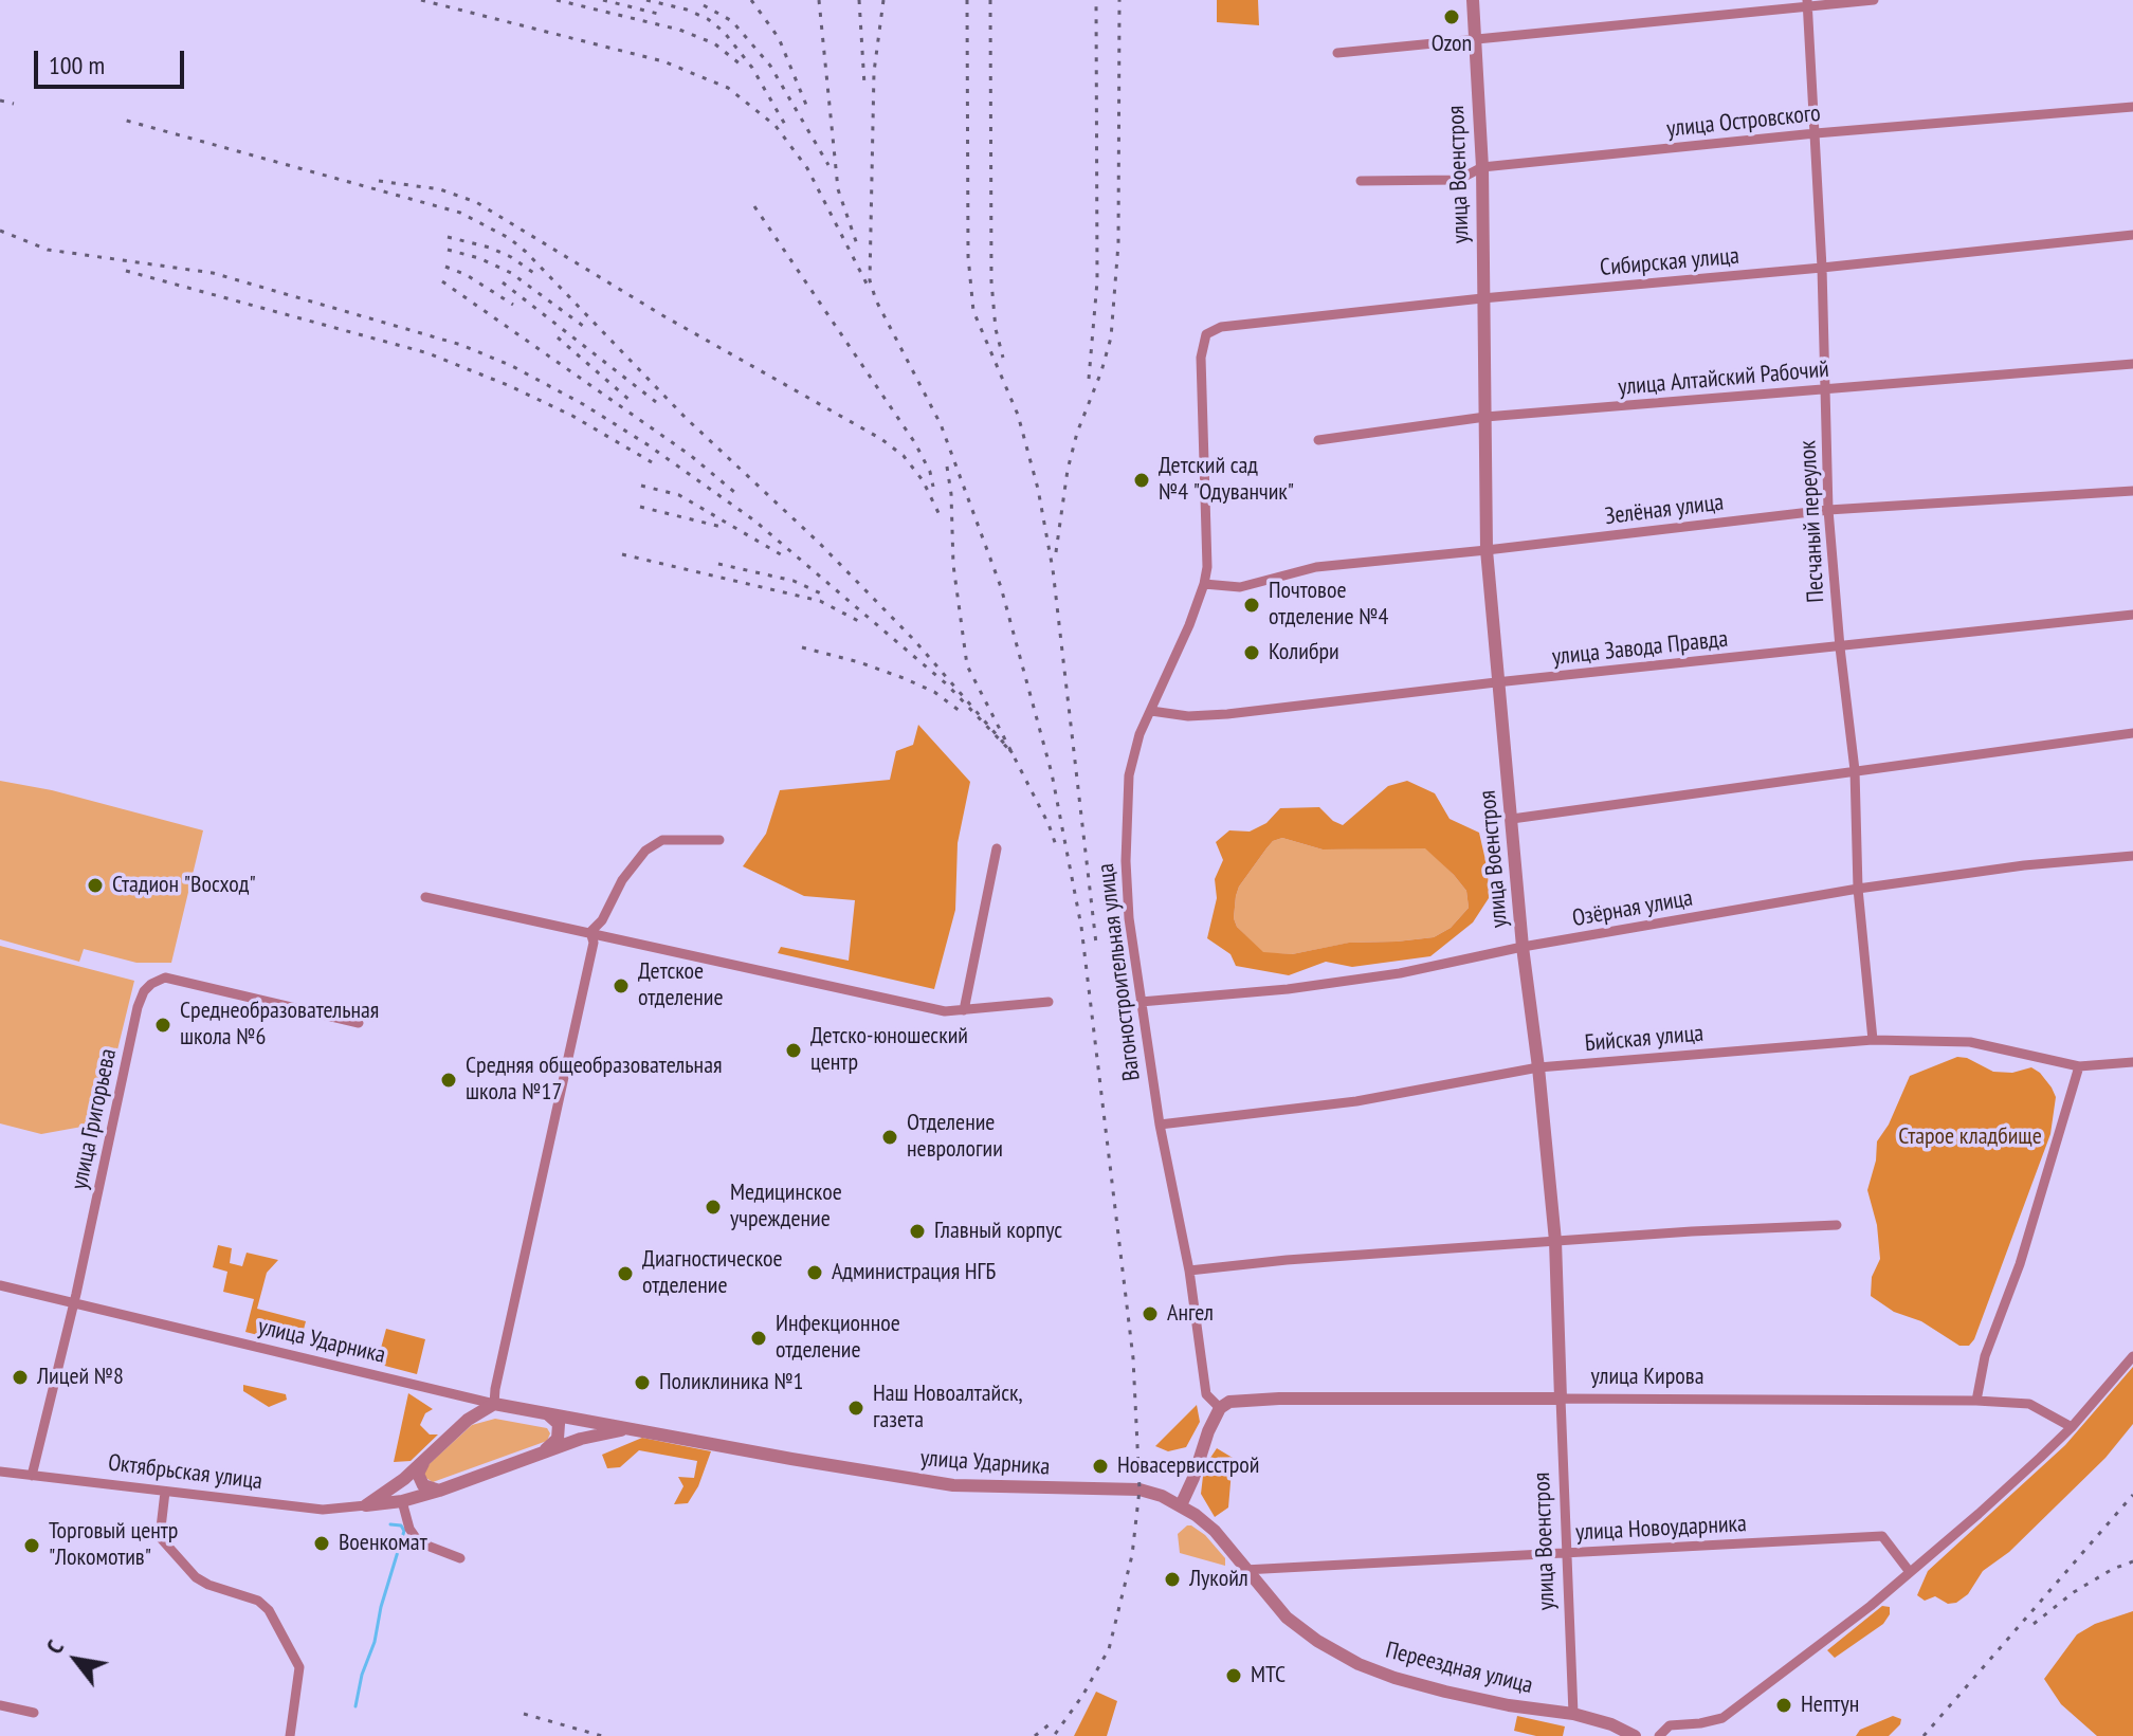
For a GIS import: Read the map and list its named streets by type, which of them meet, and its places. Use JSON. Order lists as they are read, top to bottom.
{
  "streets": {
    "street": [
      "улица Островского",
      "улица Военстроя",
      "Сибирская улица",
      "улица Алтайский Рабочий",
      "Зелёная улица",
      "Песчаный переулок",
      "улица Завода Правда",
      "Озёрная улица",
      "Вагоностроительная улица",
      "Бийская улица",
      "улица Григорьева",
      "улица Ударника",
      "улица Кирова",
      "Октябрьская улица",
      "улица Новоударника",
      "Переездная улица"
    ]
  },
  "crossings": [
    ["улица Островского", "улица Военстроя"],
    ["улица Островского", "Песчаный переулок"],
    ["улица Военстроя", "Сибирская улица"],
    ["улица Военстроя", "улица Алтайский Рабочий"],
    ["улица Военстроя", "Зелёная улица"],
    ["улица Военстроя", "улица Завода Правда"],
    ["улица Военстроя", "Озёрная улица"],
    ["улица Военстроя", "Бийская улица"],
    ["улица Военстроя", "улица Кирова"],
    ["улица Военстроя", "улица Новоударника"],
    ["улица Военстроя", "Переездная улица"],
    ["Сибирская улица", "Песчаный переулок"],
    ["Сибирская улица", "Вагоностроительная улица"],
    ["улица Алтайский Рабочий", "Песчаный переулок"],
    ["Зелёная улица", "Песчаный переулок"],
    ["Зелёная улица", "Вагоностроительная улица"],
    ["Песчаный переулок", "улица Завода Правда"],
    ["Песчаный переулок", "Озёрная улица"],
    ["Песчаный переулок", "Бийская улица"],
    ["улица Завода Правда", "Вагоностроительная улица"],
    ["Озёрная улица", "Вагоностроительная улица"],
    ["Вагоностроительная улица", "Бийская улица"],
    ["Вагоностроительная улица", "улица Кирова"],
    ["улица Григорьева", "улица Ударника"],
    ["улица Григорьева", "Октябрьская улица"],
    ["улица Ударника", "Октябрьская улица"],
    ["улица Ударника", "Переездная улица"],
    ["улица Новоударника", "Переездная улица"]
  ],
  "parks": ["Старое кладбище"],
  "places": [
    "Ozon",
    "Детский сад №4 \"Одуванчик\"",
    "Почтовое отделение №4",
    "Колибри",
    "Стадион \"Восход\"",
    "Детское отделение",
    "Среднеобразовательная школа №6",
    "Детско-юношеский центр",
    "Средняя общеобразовательная школа №17",
    "Отделение неврологии",
    "Медицинское учреждение",
    "Главный корпус",
    "Администрация НГБ",
    "Диагностическое отделение",
    "Ангел",
    "Инфекционное отделение",
    "Лицей №8",
    "Поликлиника №1",
    "Наш Новоалтайск, газета",
    "Новасервисстрой",
    "Военкомат",
    "Торговый центр \"Локомотив\"",
    "Лукойл",
    "МТС",
    "Нептун"
  ],
  "scale_bar": "100 m",
  "north": "top left"
}
